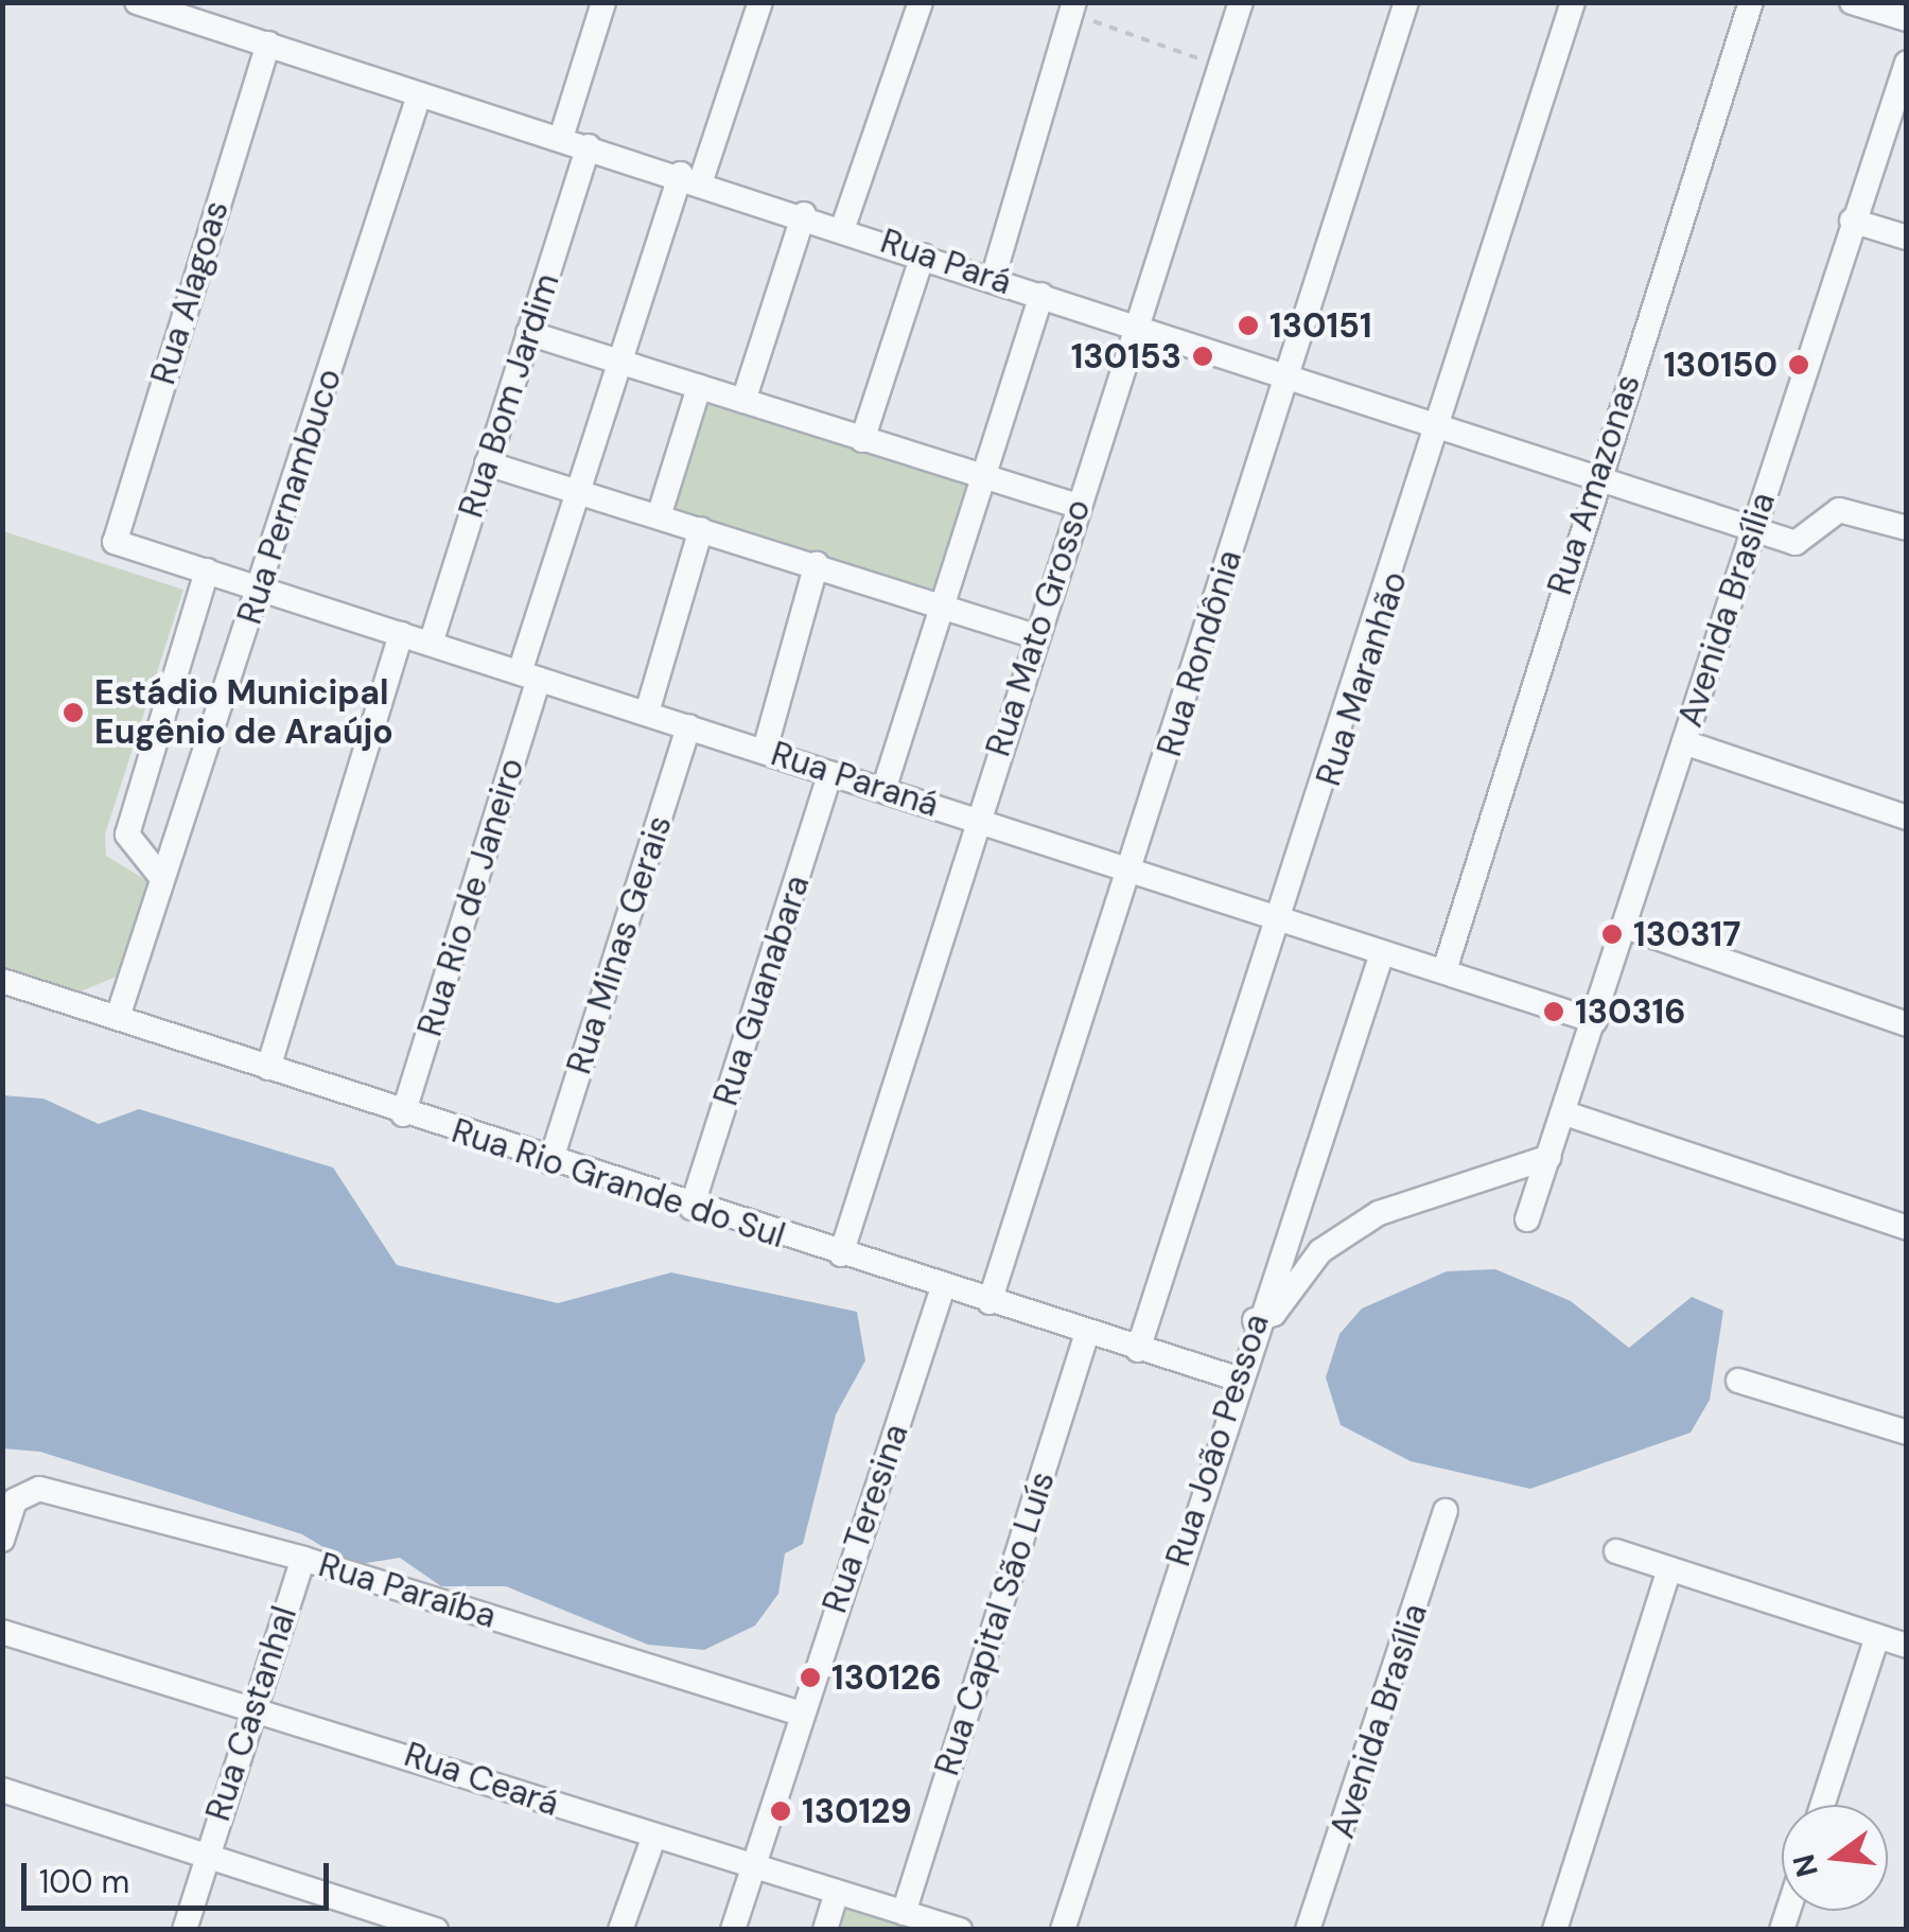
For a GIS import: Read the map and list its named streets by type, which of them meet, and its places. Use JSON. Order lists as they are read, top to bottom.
{
  "streets": {
    "street": [
      "Rua Pará",
      "Rua Alagoas",
      "Rua Bom Jardim",
      "Rua Amazonas",
      "Rua Pernambuco",
      "Avenida Brasília",
      "Rua Mato Grosso",
      "Rua Rondônia",
      "Rua Maranhão",
      "Rua Paraná",
      "Rua Rio de Janeiro",
      "Rua Minas Gerais",
      "Rua Guanabara",
      "Rua Rio Grande do Sul",
      "Rua João Pessoa",
      "Rua Teresina",
      "Rua Paraíba",
      "Rua Capital São Luís",
      "Rua Castanhal",
      "Rua Ceará"
    ]
  },
  "crossings": [
    ["Rua Pará", "Rua Alagoas"],
    ["Rua Pará", "Rua Bom Jardim"],
    ["Rua Pará", "Rua Amazonas"],
    ["Rua Pará", "Rua Pernambuco"],
    ["Rua Pará", "Avenida Brasília"],
    ["Rua Pará", "Rua Mato Grosso"],
    ["Rua Pará", "Rua Rondônia"],
    ["Rua Pará", "Rua Maranhão"],
    ["Rua Pará", "Rua Rio de Janeiro"],
    ["Rua Alagoas", "Rua Paraná"],
    ["Rua Bom Jardim", "Rua Paraná"],
    ["Rua Amazonas", "Rua Paraná"],
    ["Rua Pernambuco", "Rua Paraná"],
    ["Rua Pernambuco", "Rua Rio Grande do Sul"],
    ["Avenida Brasília", "Rua Paraná"],
    ["Rua Mato Grosso", "Rua Paraná"],
    ["Rua Mato Grosso", "Rua Rio Grande do Sul"],
    ["Rua Rondônia", "Rua Paraná"],
    ["Rua Rondônia", "Rua Rio Grande do Sul"],
    ["Rua Maranhão", "Rua Paraná"],
    ["Rua Maranhão", "Rua Rio Grande do Sul"],
    ["Rua Paraná", "Rua Rio de Janeiro"],
    ["Rua Paraná", "Rua Minas Gerais"],
    ["Rua Paraná", "Rua Guanabara"],
    ["Rua Paraná", "Rua João Pessoa"],
    ["Rua Rio de Janeiro", "Rua Rio Grande do Sul"],
    ["Rua Minas Gerais", "Rua Rio Grande do Sul"],
    ["Rua Guanabara", "Rua Rio Grande do Sul"],
    ["Rua Rio Grande do Sul", "Rua João Pessoa"],
    ["Rua Rio Grande do Sul", "Rua Teresina"],
    ["Rua Rio Grande do Sul", "Rua Capital São Luís"],
    ["Rua Teresina", "Rua Paraíba"],
    ["Rua Teresina", "Rua Ceará"],
    ["Rua Paraíba", "Rua Castanhal"],
    ["Rua Capital São Luís", "Rua Ceará"],
    ["Rua Castanhal", "Rua Ceará"]
  ],
  "places": [
    "130151",
    "130153",
    "130150",
    "Estádio Municipal Eugênio de Araújo",
    "130317",
    "130316",
    "130126",
    "130129"
  ],
  "scale_bar": "100 m",
  "north": "left"
}
